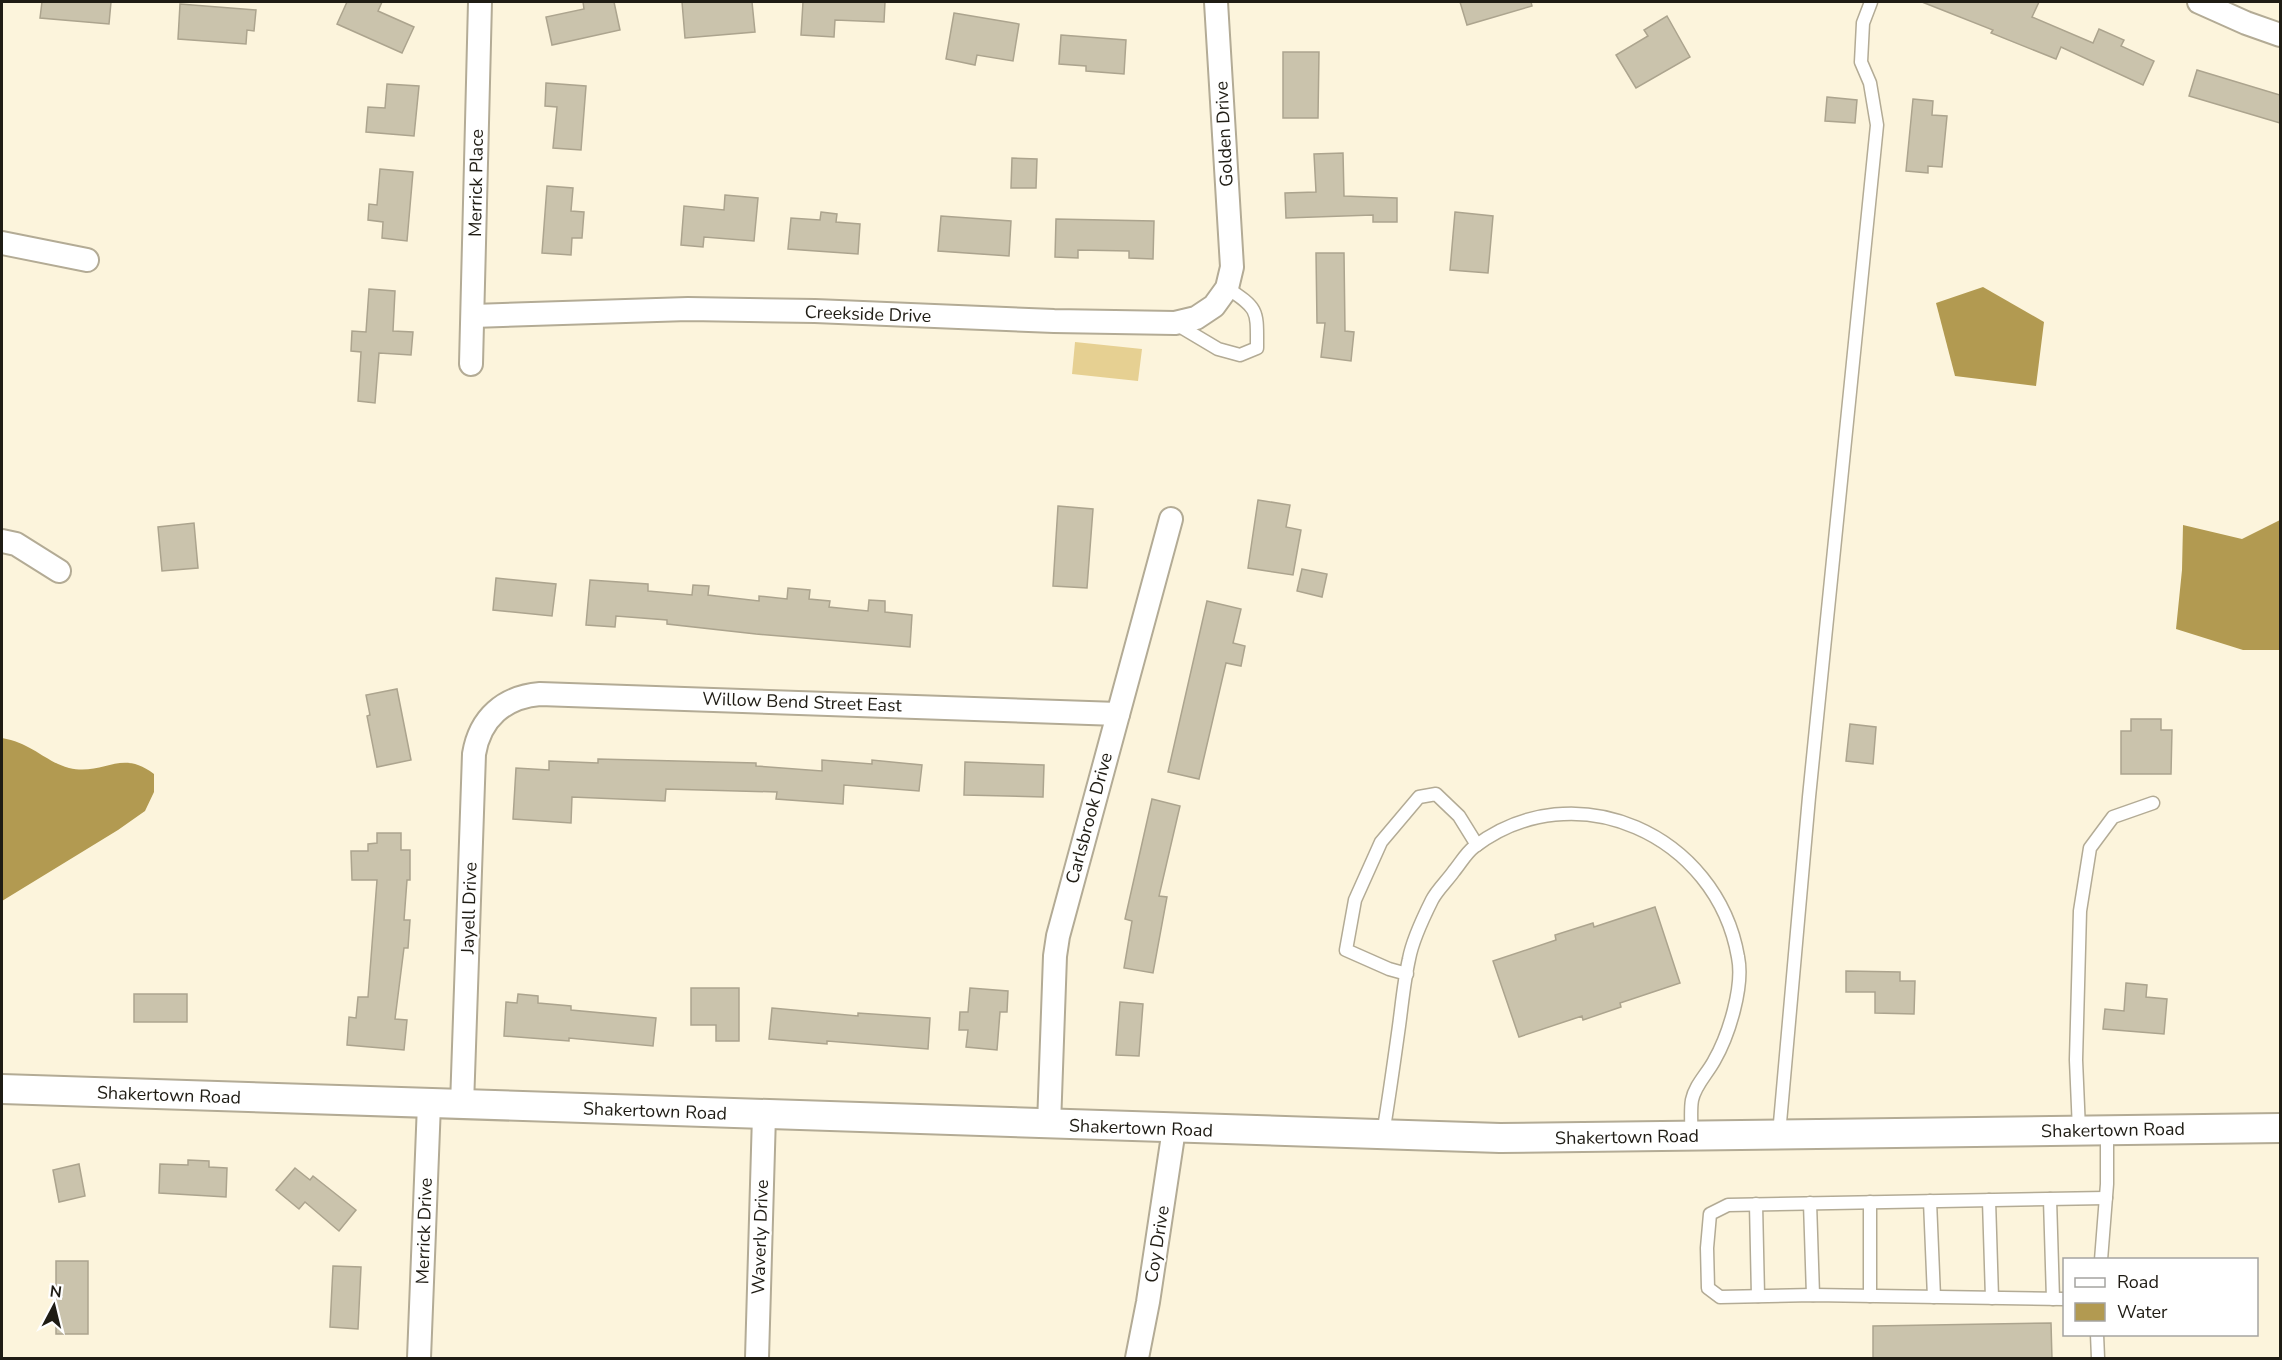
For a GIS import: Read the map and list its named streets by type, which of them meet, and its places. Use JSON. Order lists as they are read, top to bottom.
{
  "streets": {
    "street": [
      "Golden Drive",
      "Merrick Place",
      "Creekside Drive",
      "Willow Bend Street East",
      "Carlsbrook Drive",
      "Jayell Drive",
      "Shakertown Road",
      "Merrick Drive",
      "Waverly Drive",
      "Coy Drive"
    ]
  },
  "crossings": [
    ["Golden Drive", "Creekside Drive"],
    ["Merrick Place", "Creekside Drive"],
    ["Willow Bend Street East", "Carlsbrook Drive"],
    ["Willow Bend Street East", "Jayell Drive"],
    ["Carlsbrook Drive", "Shakertown Road"],
    ["Jayell Drive", "Shakertown Road"],
    ["Shakertown Road", "Merrick Drive"],
    ["Shakertown Road", "Waverly Drive"],
    ["Shakertown Road", "Coy Drive"]
  ],
  "legend": ["Road", "Water"],
  "north": "top"
}
